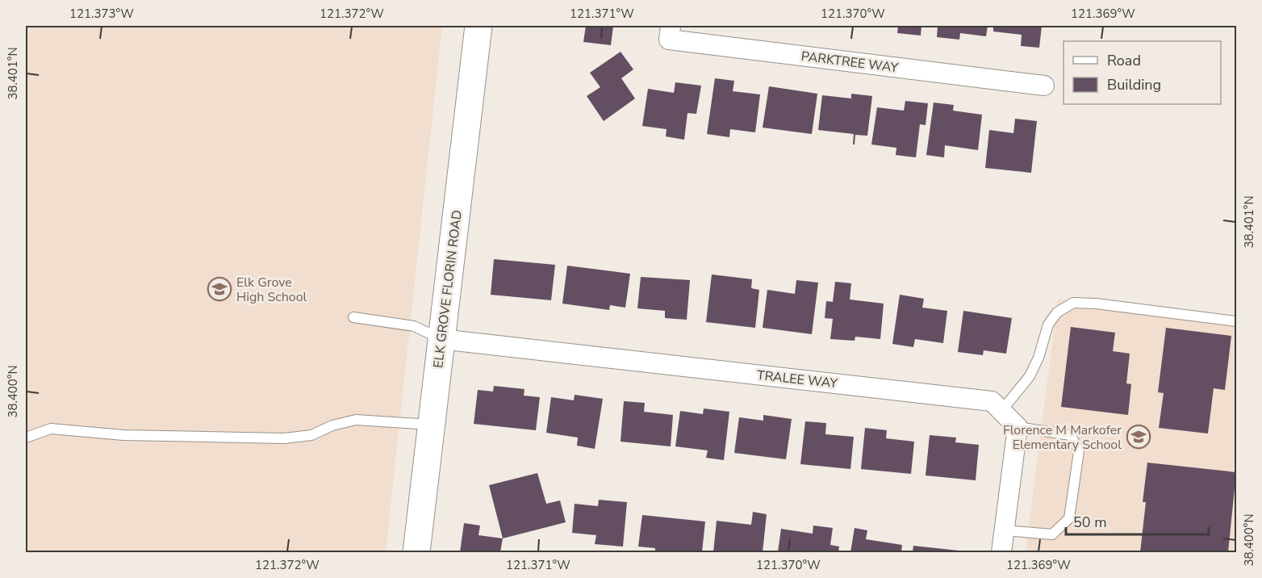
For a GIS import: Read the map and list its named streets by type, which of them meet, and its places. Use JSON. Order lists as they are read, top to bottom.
{
  "streets": {
    "main road": ["ELK GROVE FLORIN ROAD"],
    "street": ["PARKTREE WAY", "TRALEE WAY"]
  },
  "crossings": [
    ["ELK GROVE FLORIN ROAD", "TRALEE WAY"]
  ],
  "places": {
    "school or university": ["Elk Grove High School", "Florence M Markofer Elementary School"]
  },
  "legend": ["Road", "Building"],
  "scale_bar": "50 m",
  "coordinates": [
    "121.373°W",
    "121.372°W",
    "121.371°W",
    "121.370°W",
    "121.369°W",
    "38.401°N",
    "38.400°N"
  ]
}
